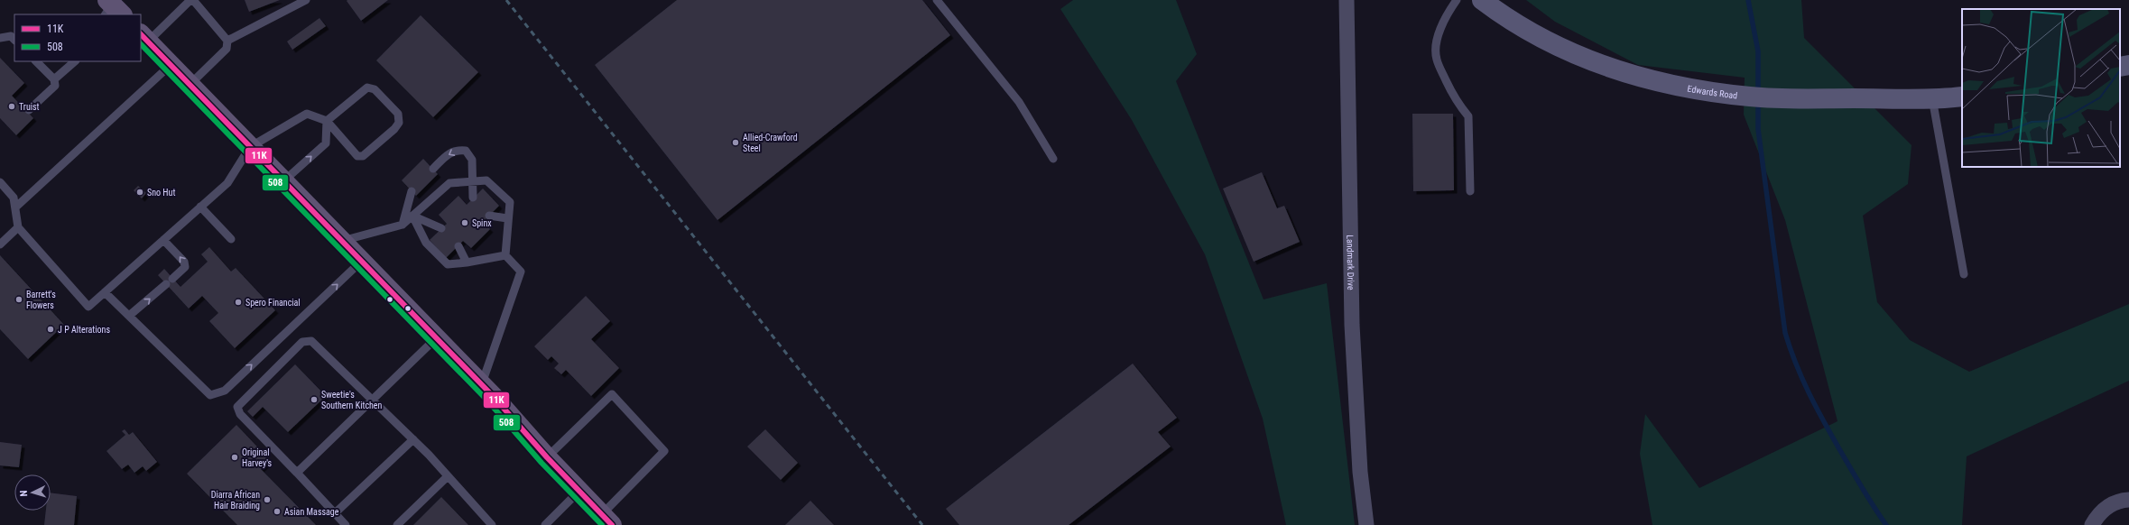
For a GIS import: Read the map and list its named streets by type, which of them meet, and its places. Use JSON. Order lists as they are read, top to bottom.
{
  "streets": {
    "main road": ["Edwards Road"],
    "street": ["Landmark Drive"]
  },
  "places": [
    "Truist",
    "Allied-Crawford Steel",
    "Sno Hut",
    "Spinx",
    "Barrett's Flowers",
    "Spero Financial",
    "J P Alterations",
    "Sweetie's Southern Kitchen",
    "Original Harvey's",
    "Diarra African Hair Braiding",
    "Asian Massage"
  ],
  "lines": ["transit line 11K", "transit line 508"],
  "legend": ["11K", "508"],
  "north": "left"
}
